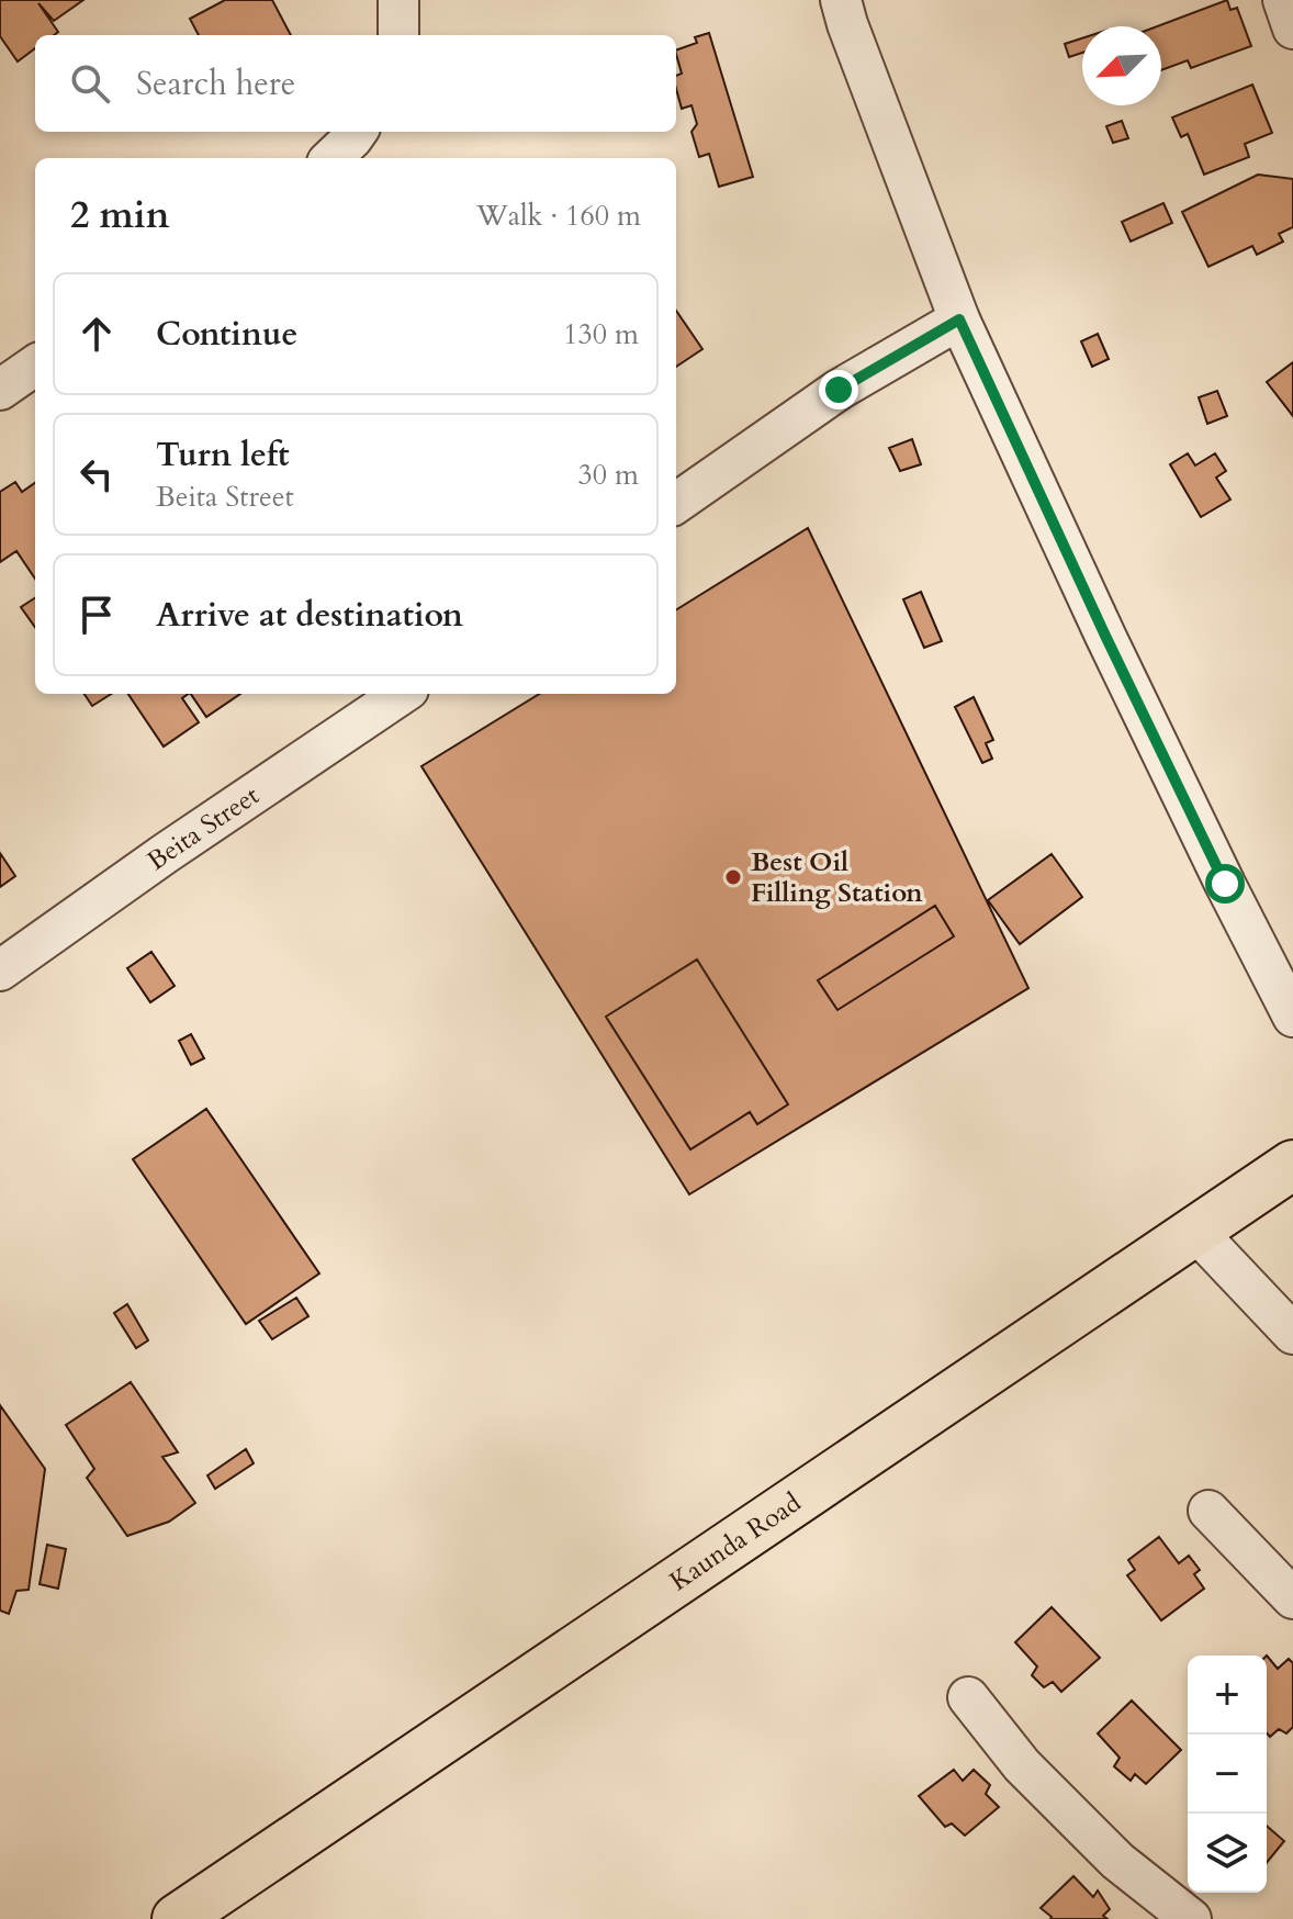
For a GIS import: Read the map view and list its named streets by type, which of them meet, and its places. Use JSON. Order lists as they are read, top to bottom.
{
  "streets": {
    "main road": ["Kaunda Road"],
    "street": ["Beita Street"]
  },
  "places": ["Best Oil Filling Station"],
  "north": "bottom left",
  "page": {
    "search": "Search here",
    "heading": ["2 min", "Walk · 160 m"],
    "list": [
      ["Continue", "130 m"],
      ["Turn left", "Beita Street", "30 m"],
      "Arrive at destination"
    ],
    "map_buttons": ["+", "−"]
  }
}
